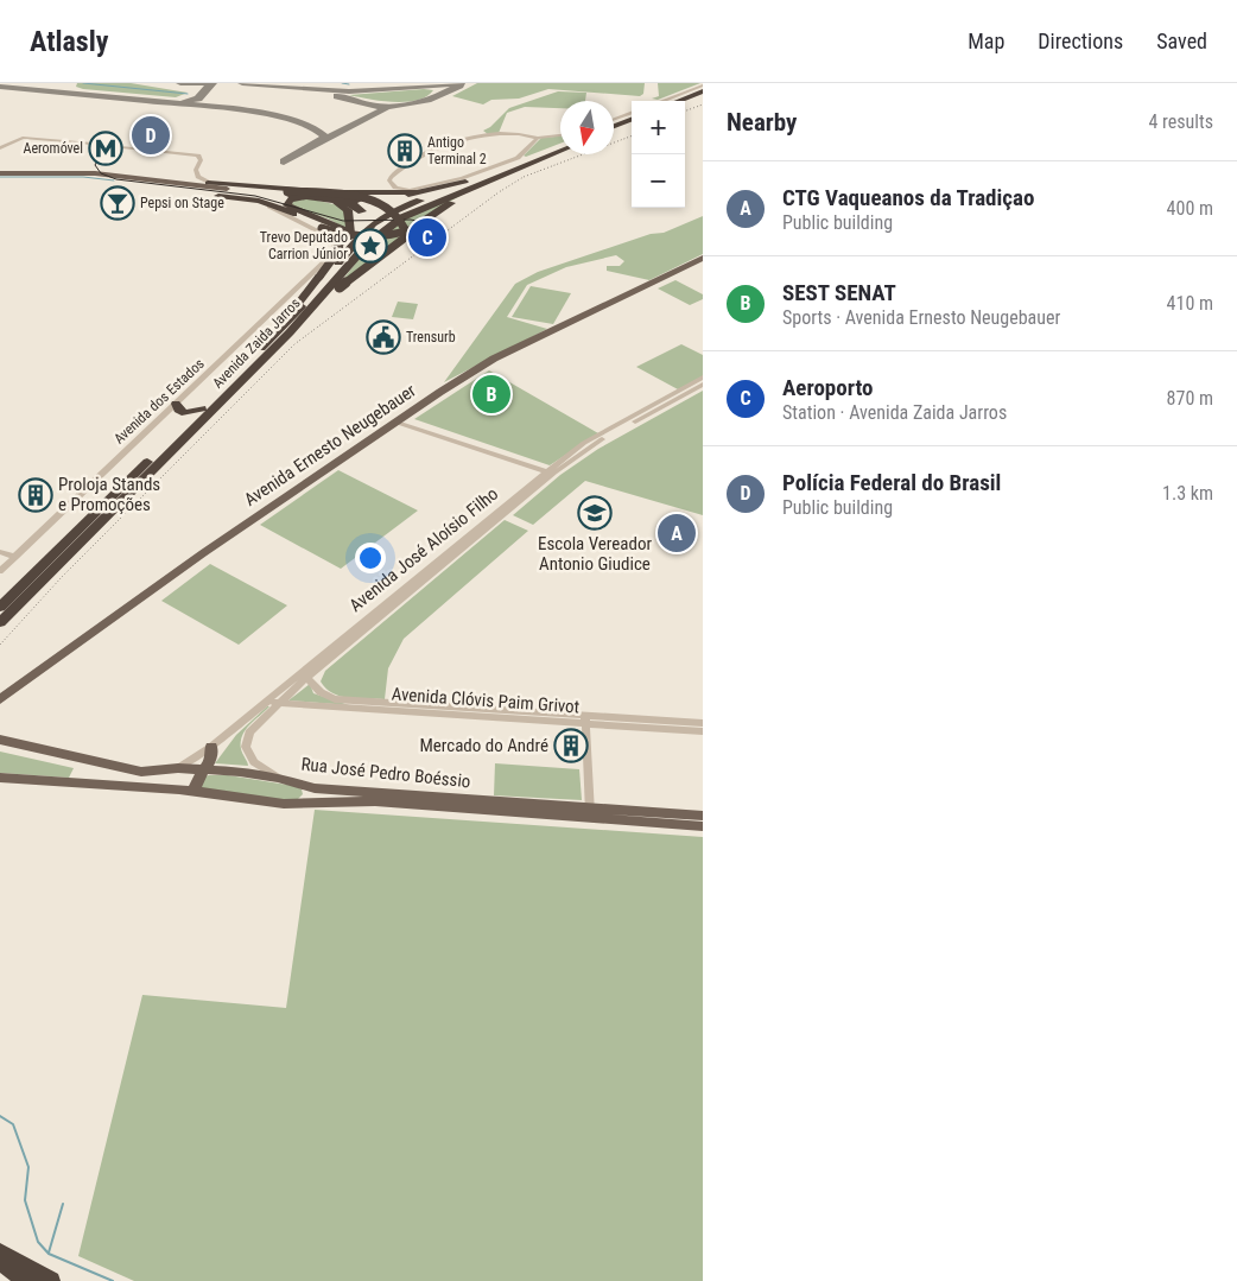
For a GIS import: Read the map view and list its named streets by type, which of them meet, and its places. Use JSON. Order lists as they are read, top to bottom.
{
  "streets": {
    "highway": ["Avenida Zaida Jarros"],
    "main road": ["Avenida Ernesto Neugebauer", "Rua José Pedro Boéssio"],
    "street": ["Avenida dos Estados", "Avenida José Aloísio Filho", "Avenida Clóvis Paim Grivot"]
  },
  "crossings": [
    ["Avenida José Aloísio Filho", "Avenida Clóvis Paim Grivot"],
    ["Avenida José Aloísio Filho", "Rua José Pedro Boéssio"]
  ],
  "places": {
    "metro station": ["Aeromóvel"],
    "building": ["Antigo Terminal 2", "Proloja Stands e Promoções", "Mercado do André"],
    "bar": ["Pepsi on Stage"],
    "place": ["Trevo Deputado Carrion Júnior"],
    "public building": ["Trensurb"],
    "school or university": ["Escola Vereador Antonio Giudice"]
  },
  "north": "bottom",
  "page": {
    "header": "Atlasly",
    "nav": ["Map", "Directions", "Saved"],
    "heading": ["Nearby", "4 results"],
    "map_buttons": ["+", "−"],
    "pins": [
      "D",
      "C",
      "B",
      "A"
    ],
    "list": [
      {
        "mark": "A",
        "name": "CTG Vaqueanos da Tradiçao",
        "note": "Public building",
        "value": "400 m"
      },
      {
        "mark": "B",
        "name": "SEST SENAT",
        "note": "Sports · Avenida Ernesto Neugebauer",
        "value": "410 m"
      },
      {
        "mark": "C",
        "name": "Aeroporto",
        "note": "Station · Avenida Zaida Jarros",
        "value": "870 m"
      },
      {
        "mark": "D",
        "name": "Polícia Federal do Brasil",
        "note": "Public building",
        "value": "1.3 km"
      }
    ]
  }
}
